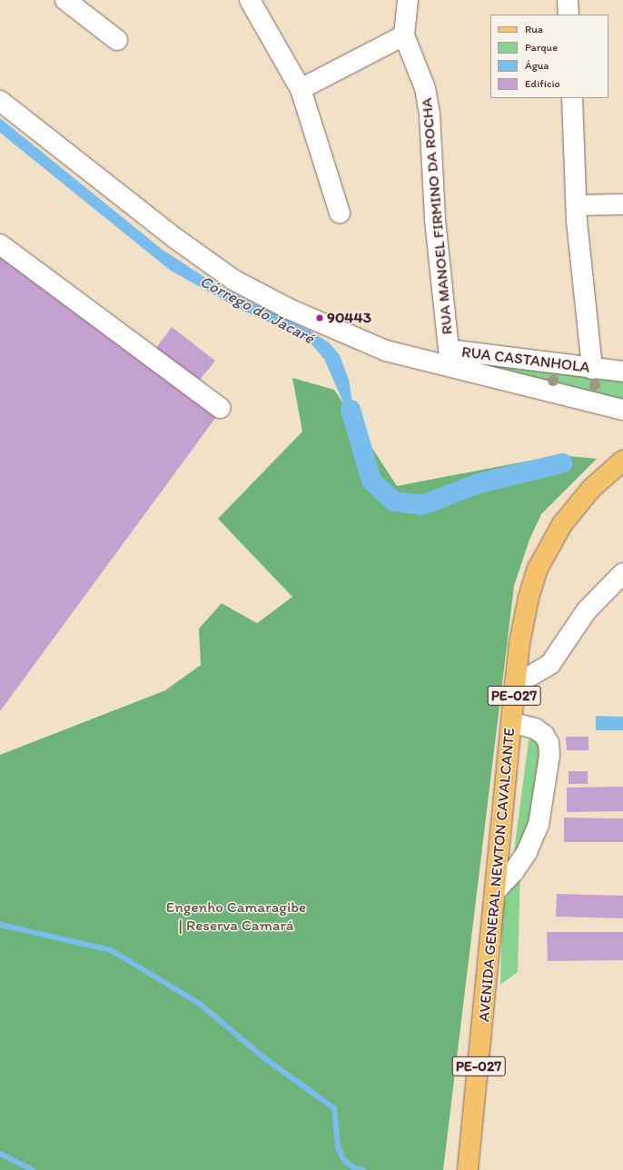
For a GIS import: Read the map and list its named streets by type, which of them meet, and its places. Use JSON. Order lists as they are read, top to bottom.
{
  "streets": {
    "main road": ["PE-027", "AVENIDA GENERAL NEWTON CAVALCANTE"],
    "street": ["RUA MANOEL FIRMINO DA ROCHA", "RUA CASTANHOLA"]
  },
  "crossings": [
    ["RUA MANOEL FIRMINO DA ROCHA", "RUA CASTANHOLA"]
  ],
  "water": ["Córrego do Jacaré"],
  "parks": ["Engenho Camaragibe | Reserva Camará"],
  "places": ["90443"],
  "legend": [
    "Rua",
    "Parque",
    "Água",
    "Edifício"
  ]
}
